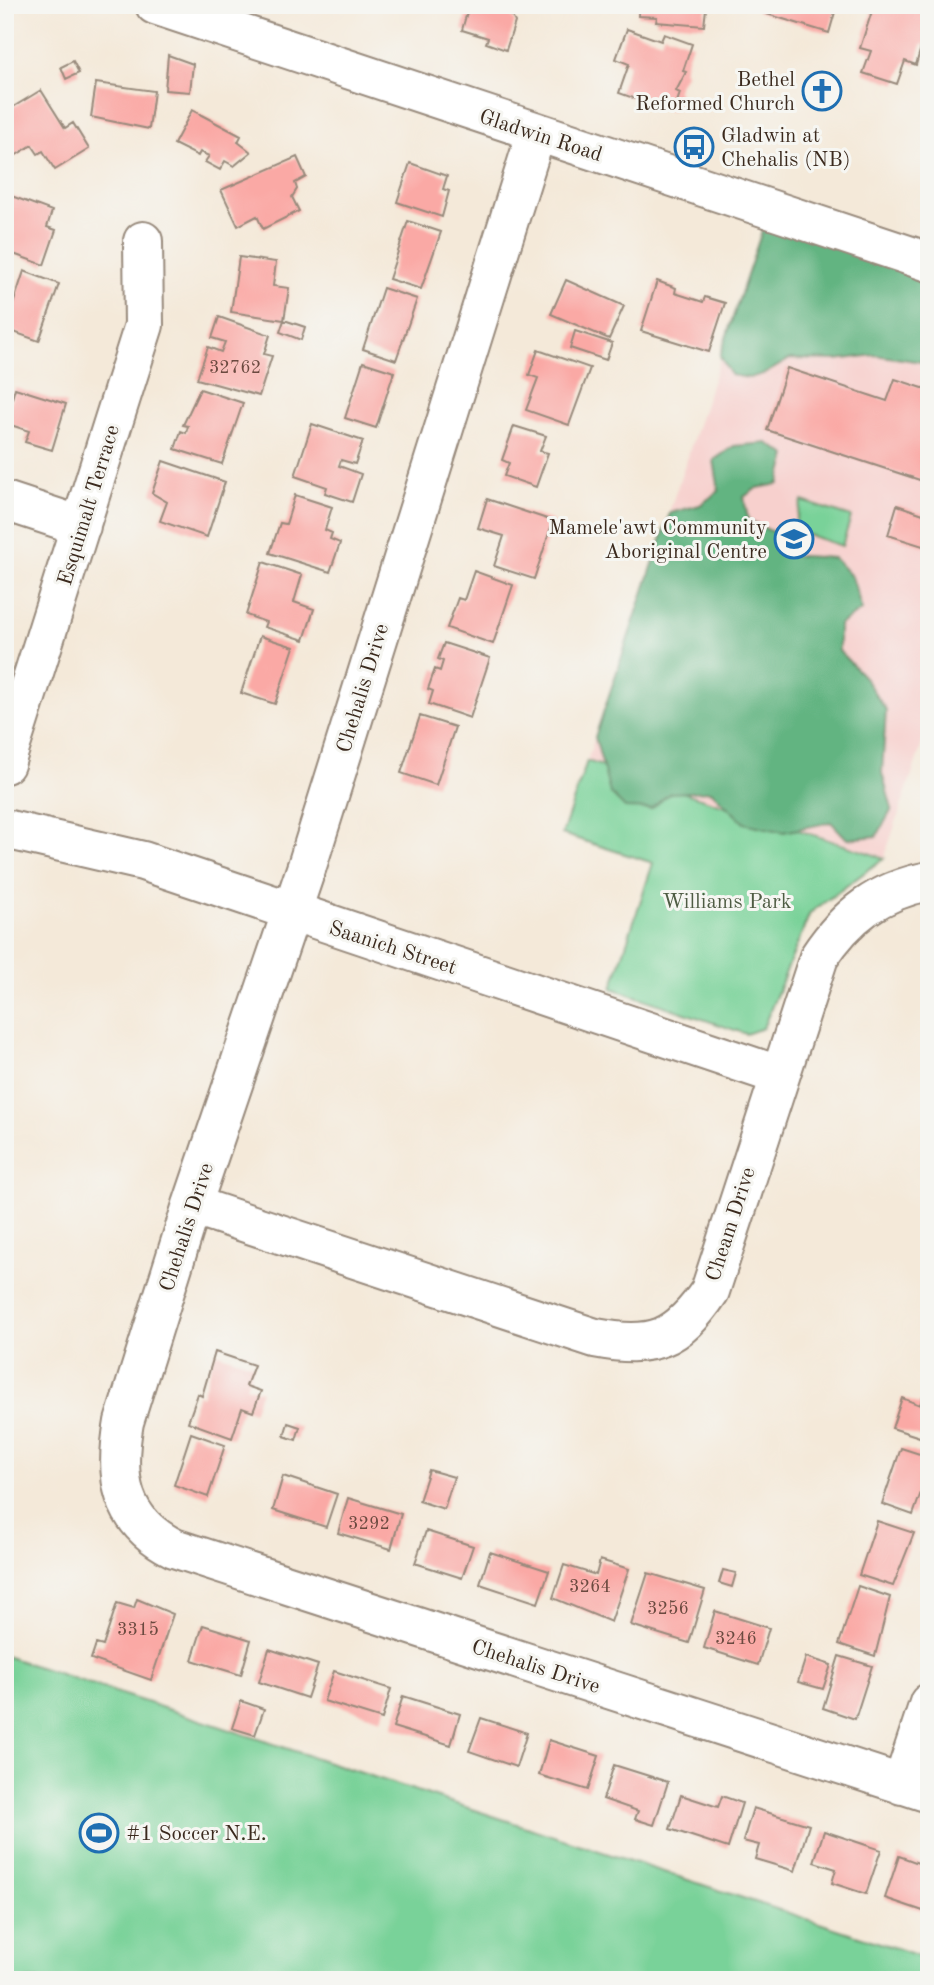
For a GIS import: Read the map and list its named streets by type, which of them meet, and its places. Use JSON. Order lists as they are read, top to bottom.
{
  "streets": {
    "street": [
      "Gladwin Road",
      "Esquimalt Terrace",
      "Chehalis Drive",
      "Saanich Street",
      "Cheam Drive"
    ]
  },
  "crossings": [
    ["Gladwin Road", "Chehalis Drive"],
    ["Chehalis Drive", "Saanich Street"],
    ["Chehalis Drive", "Cheam Drive"],
    ["Saanich Street", "Cheam Drive"]
  ],
  "parks": ["Williams Park"],
  "places": {
    "church": ["Bethel Reformed Church"],
    "bus stop": ["Gladwin at Chehalis (NB)"],
    "school or university": ["Mamele'awt Community Aboriginal Centre"],
    "sports": ["#1 Soccer N.E."]
  },
  "house_numbers": [
    "32762",
    "3292",
    "3264",
    "3256",
    "3315",
    "3246"
  ]
}
